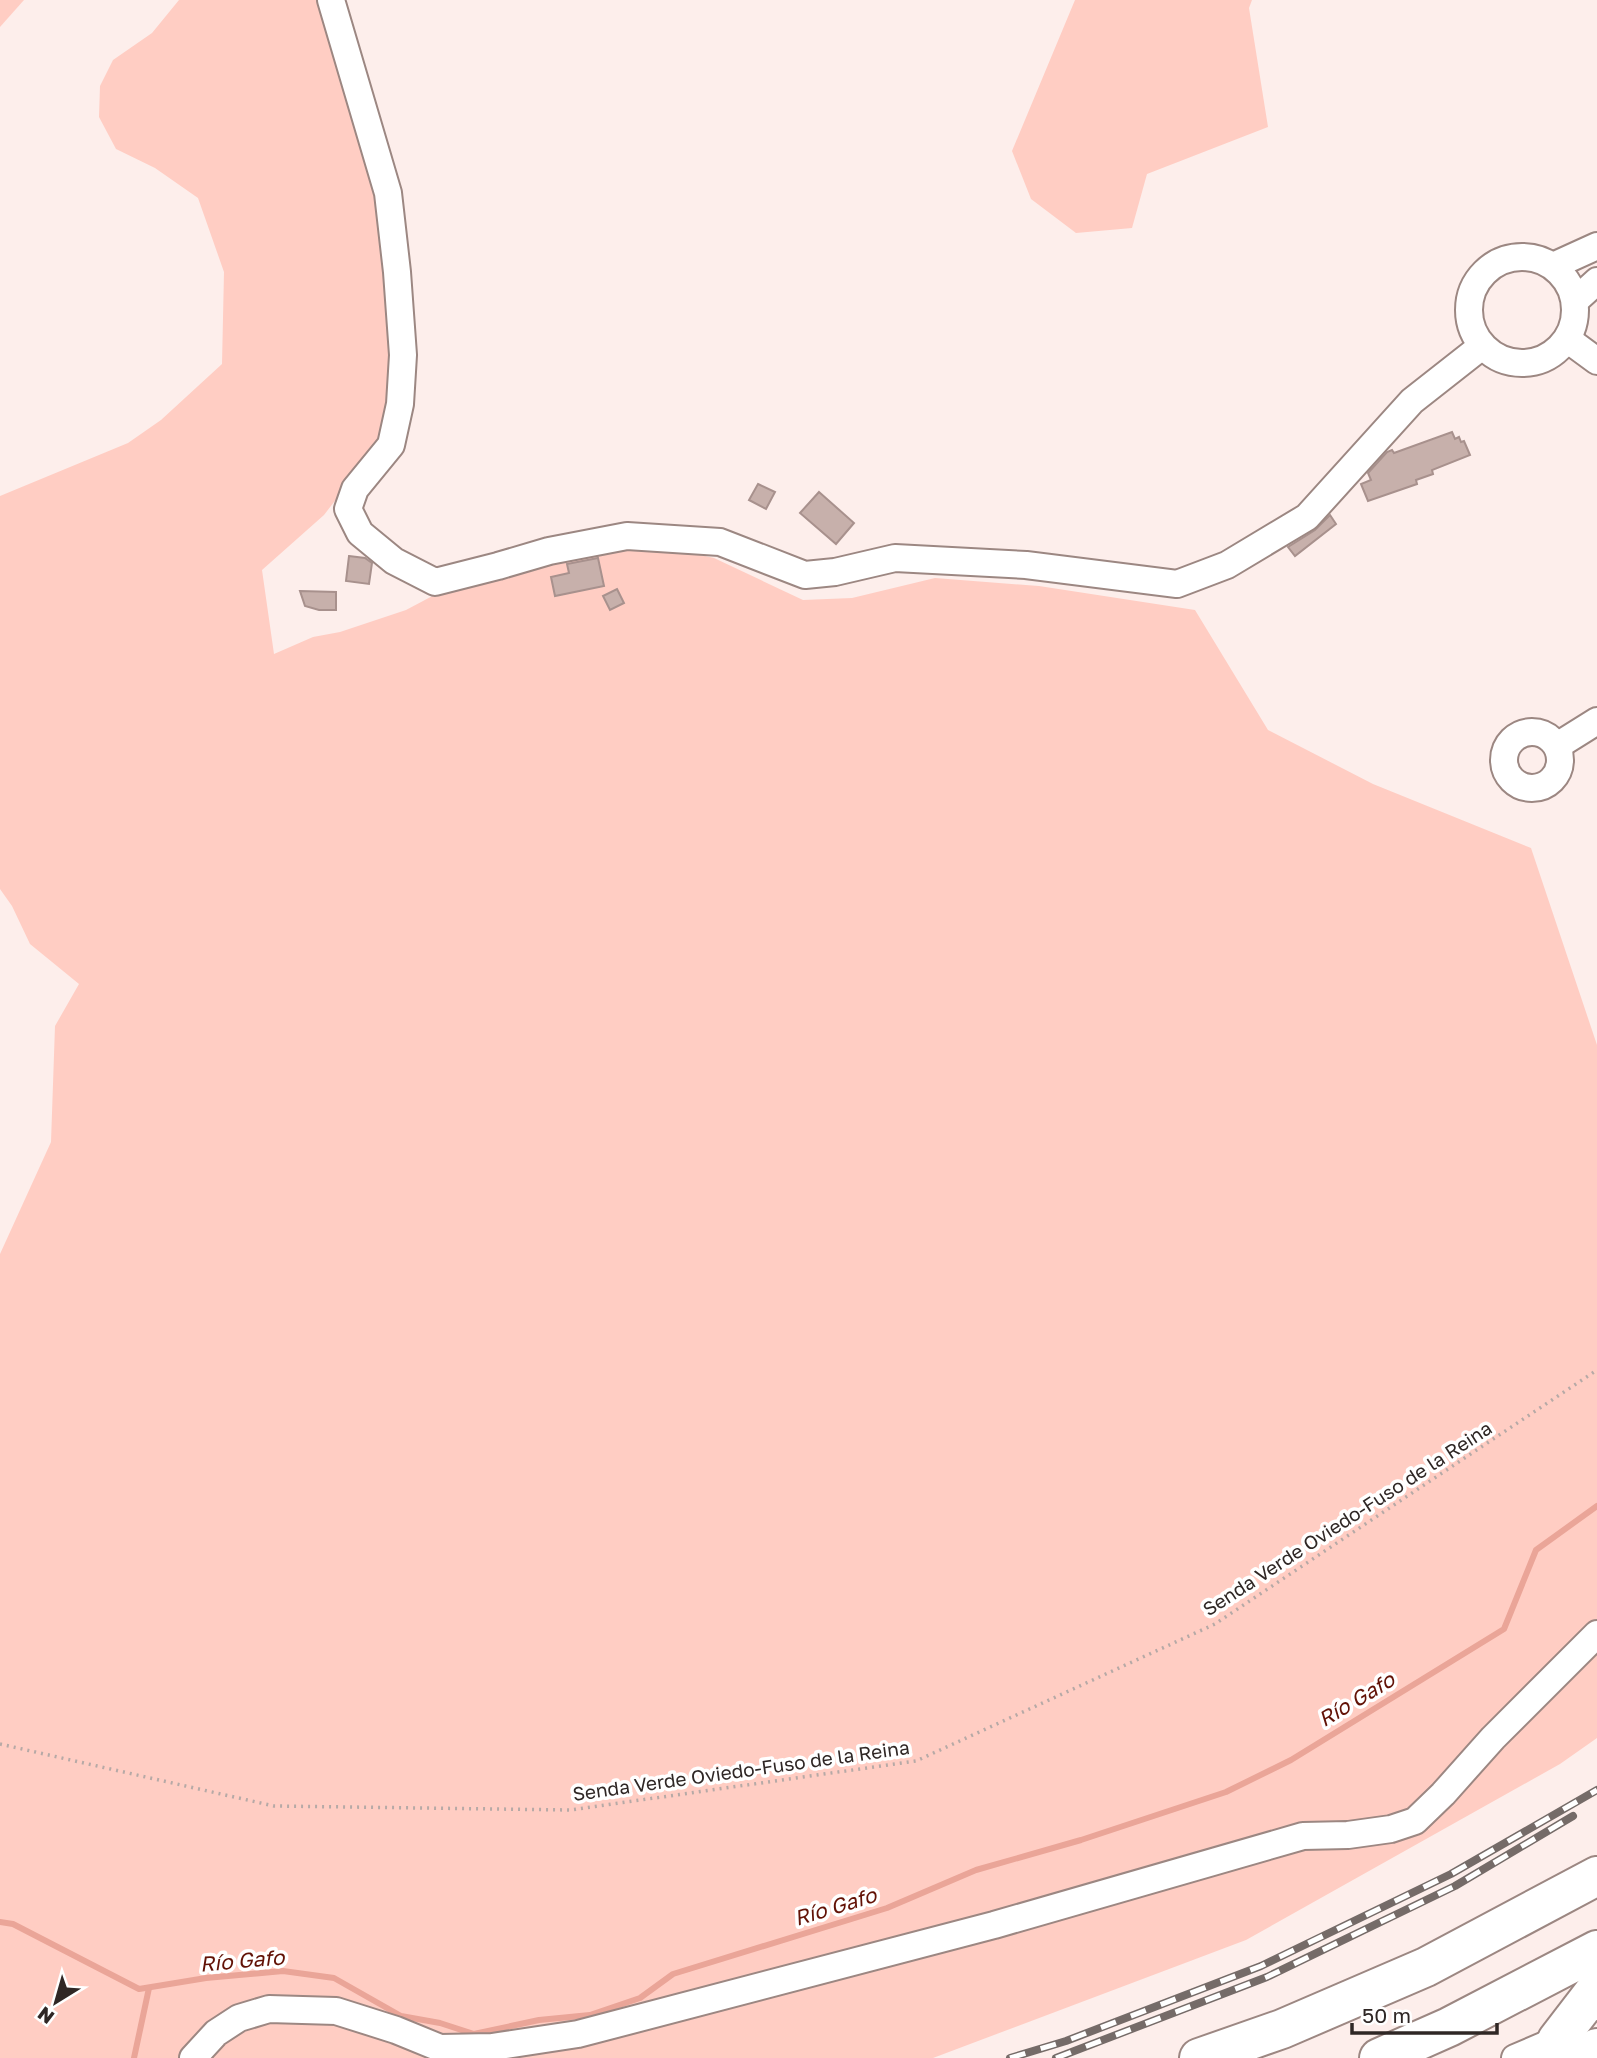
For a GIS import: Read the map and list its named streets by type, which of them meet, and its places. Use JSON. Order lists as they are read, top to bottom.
{
  "streets": {
    "path": ["Senda Verde Oviedo-Fuso de la Reina"]
  },
  "water": ["Río Gafo"],
  "scale_bar": "50 m",
  "north": "bottom left"
}
